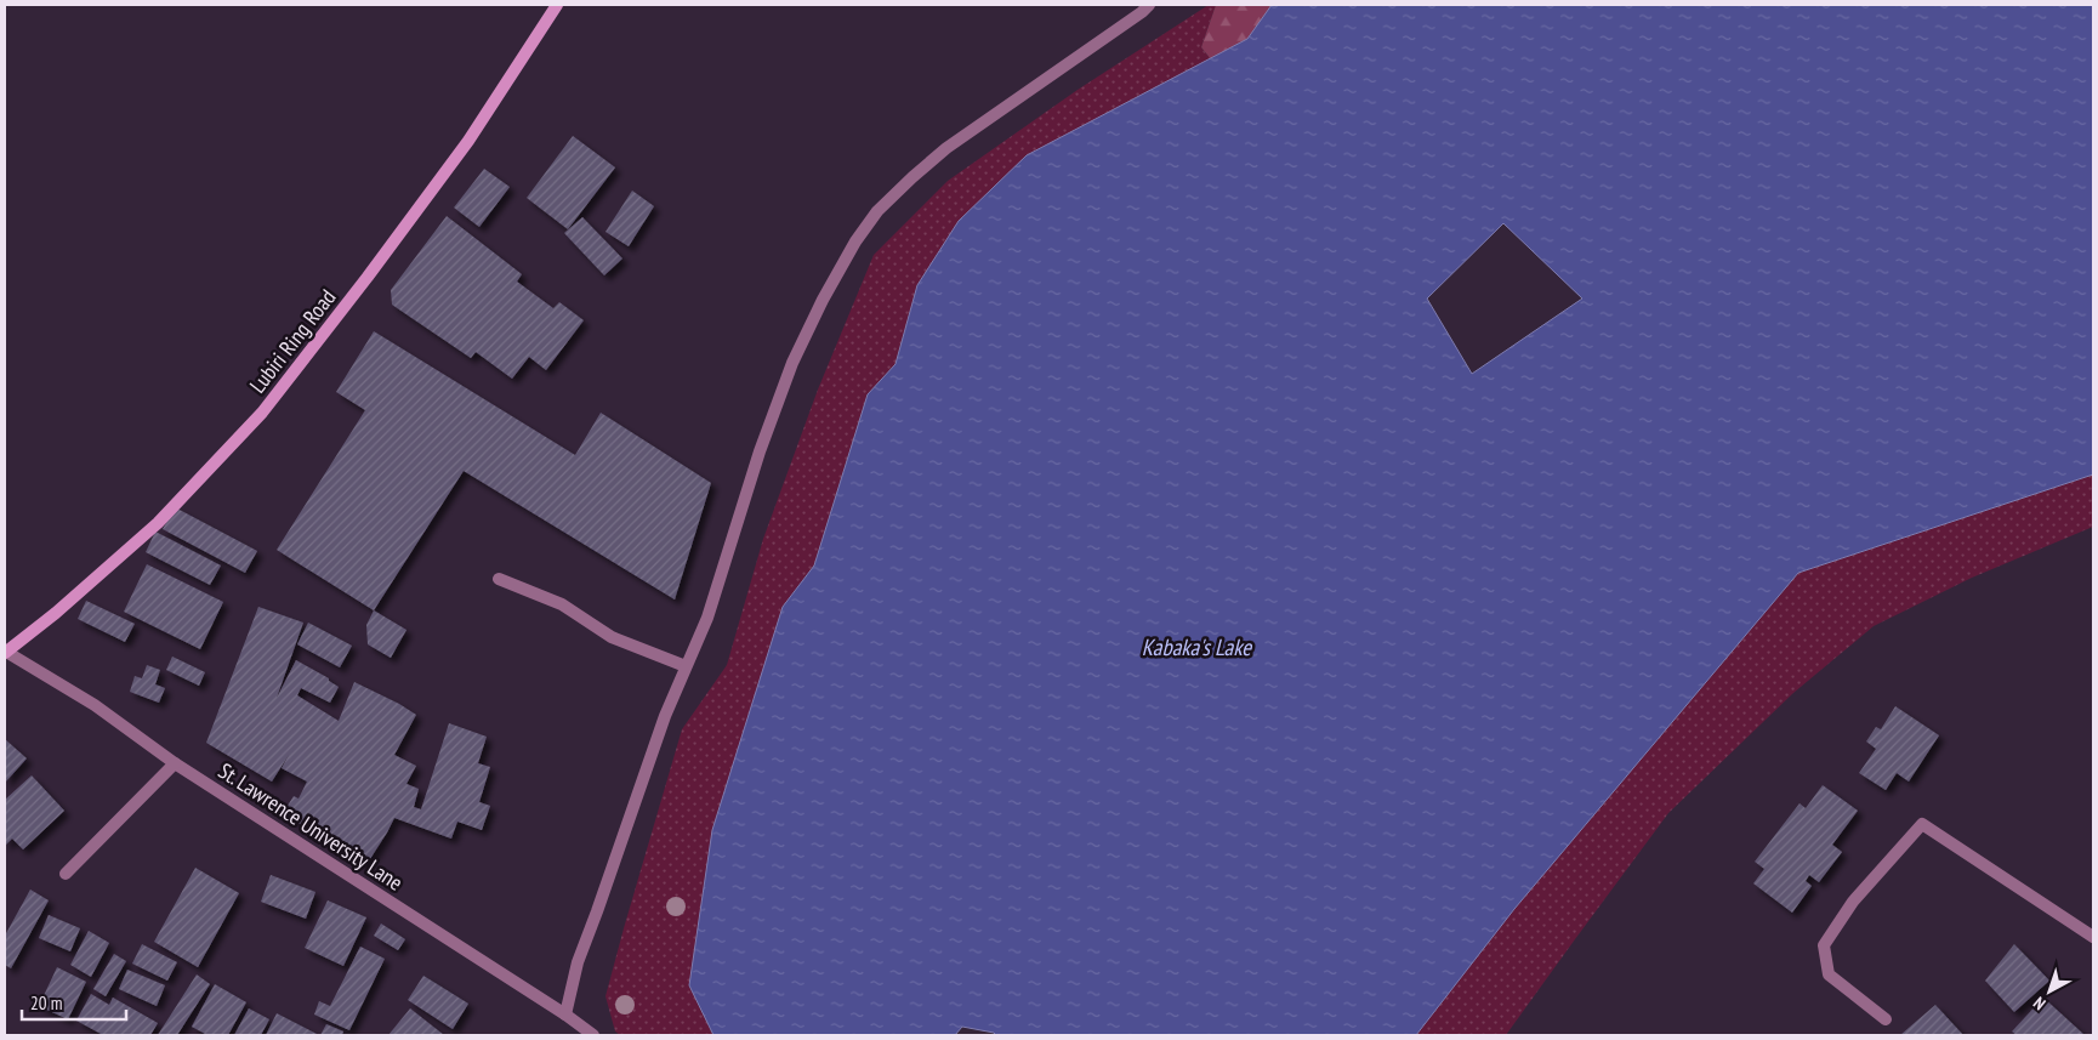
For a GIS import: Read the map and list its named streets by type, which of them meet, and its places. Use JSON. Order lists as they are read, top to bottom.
{
  "streets": {
    "main road": ["Lubiri Ring Road"],
    "street": ["St. Lawrence University Lane"]
  },
  "crossings": [
    ["Lubiri Ring Road", "St. Lawrence University Lane"]
  ],
  "water": ["Kabaka's Lake"],
  "scale_bar": "20 m",
  "north": "bottom left"
}
